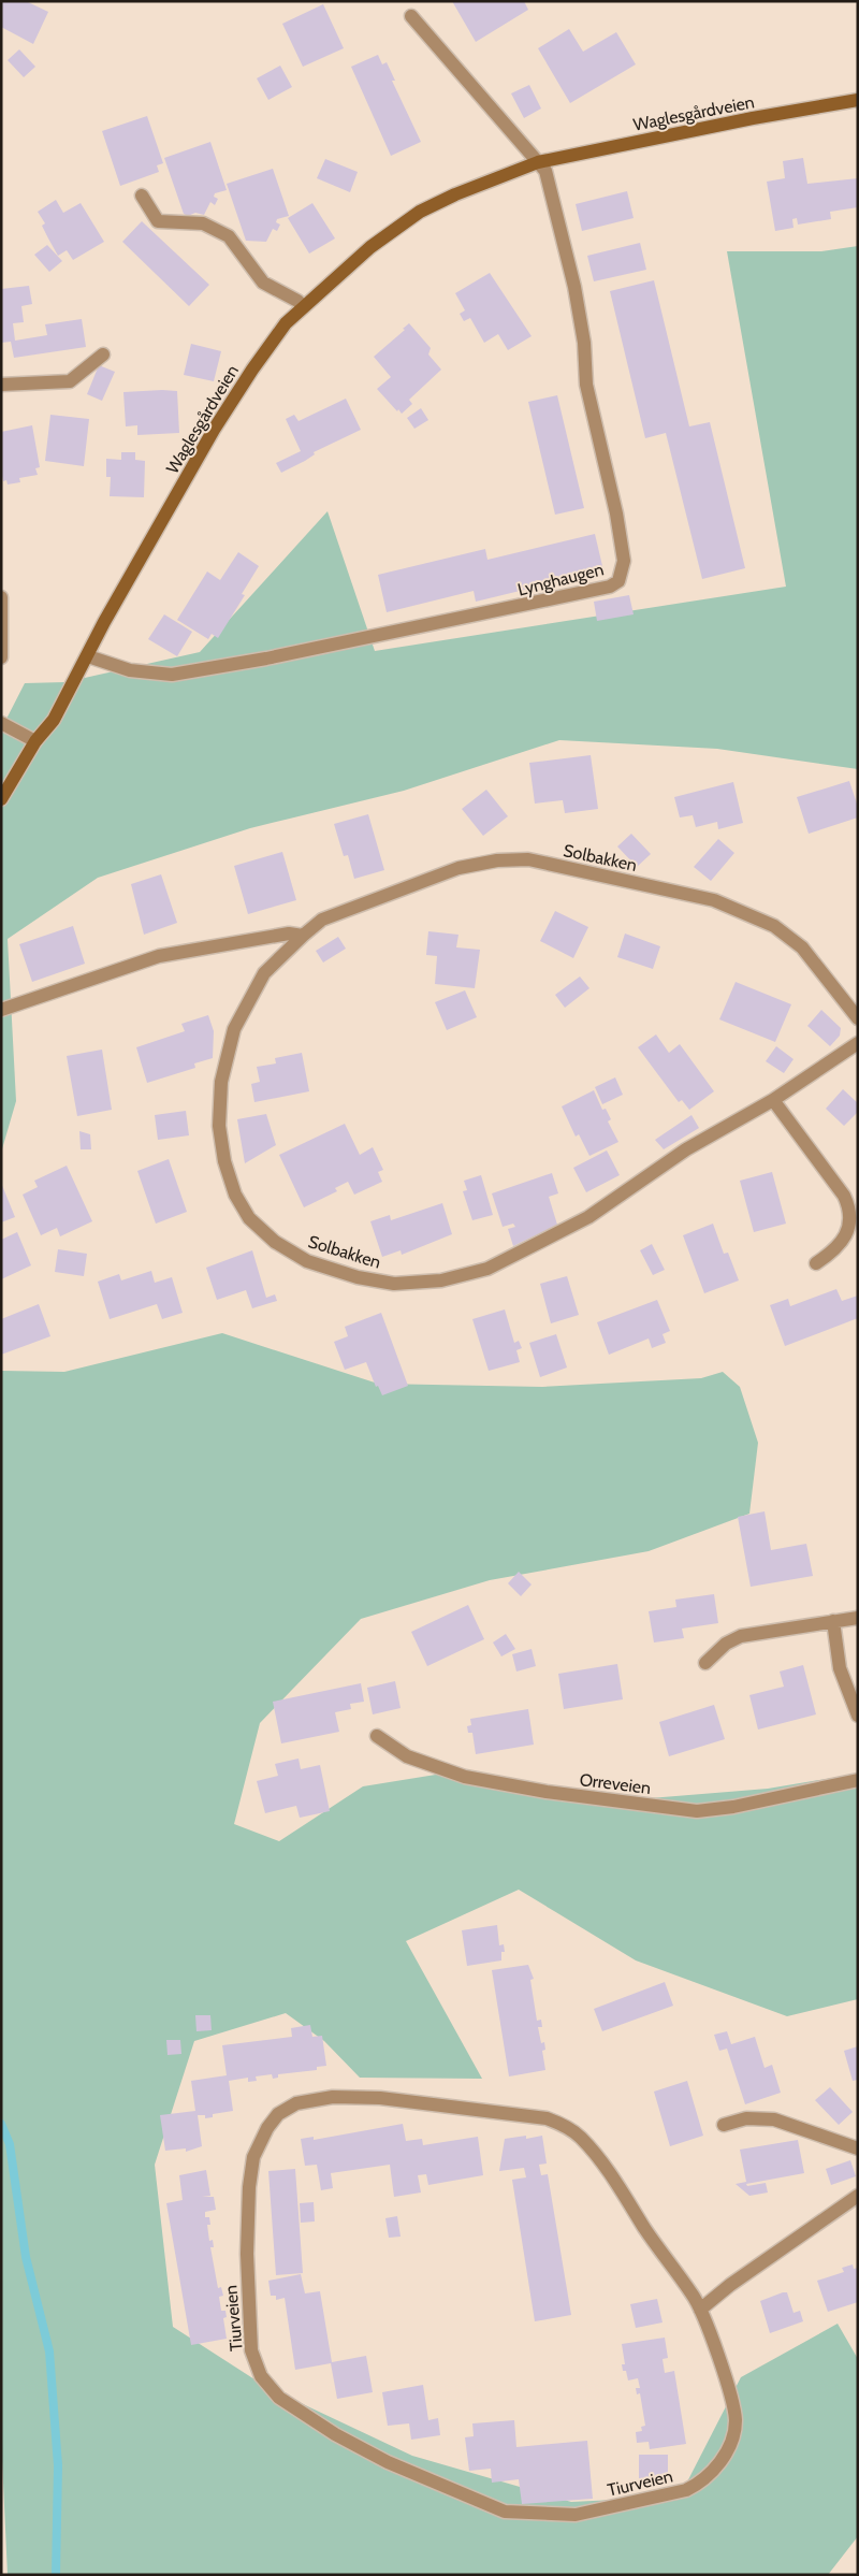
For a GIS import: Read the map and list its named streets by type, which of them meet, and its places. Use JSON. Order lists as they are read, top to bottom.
{
  "streets": {
    "main road": ["Waglesgårdveien"],
    "street": [
      "Lynghaugen",
      "Solbakken",
      "Orreveien",
      "Tiurveien"
    ]
  },
  "crossings": [
    ["Waglesgårdveien", "Lynghaugen"]
  ]
}
